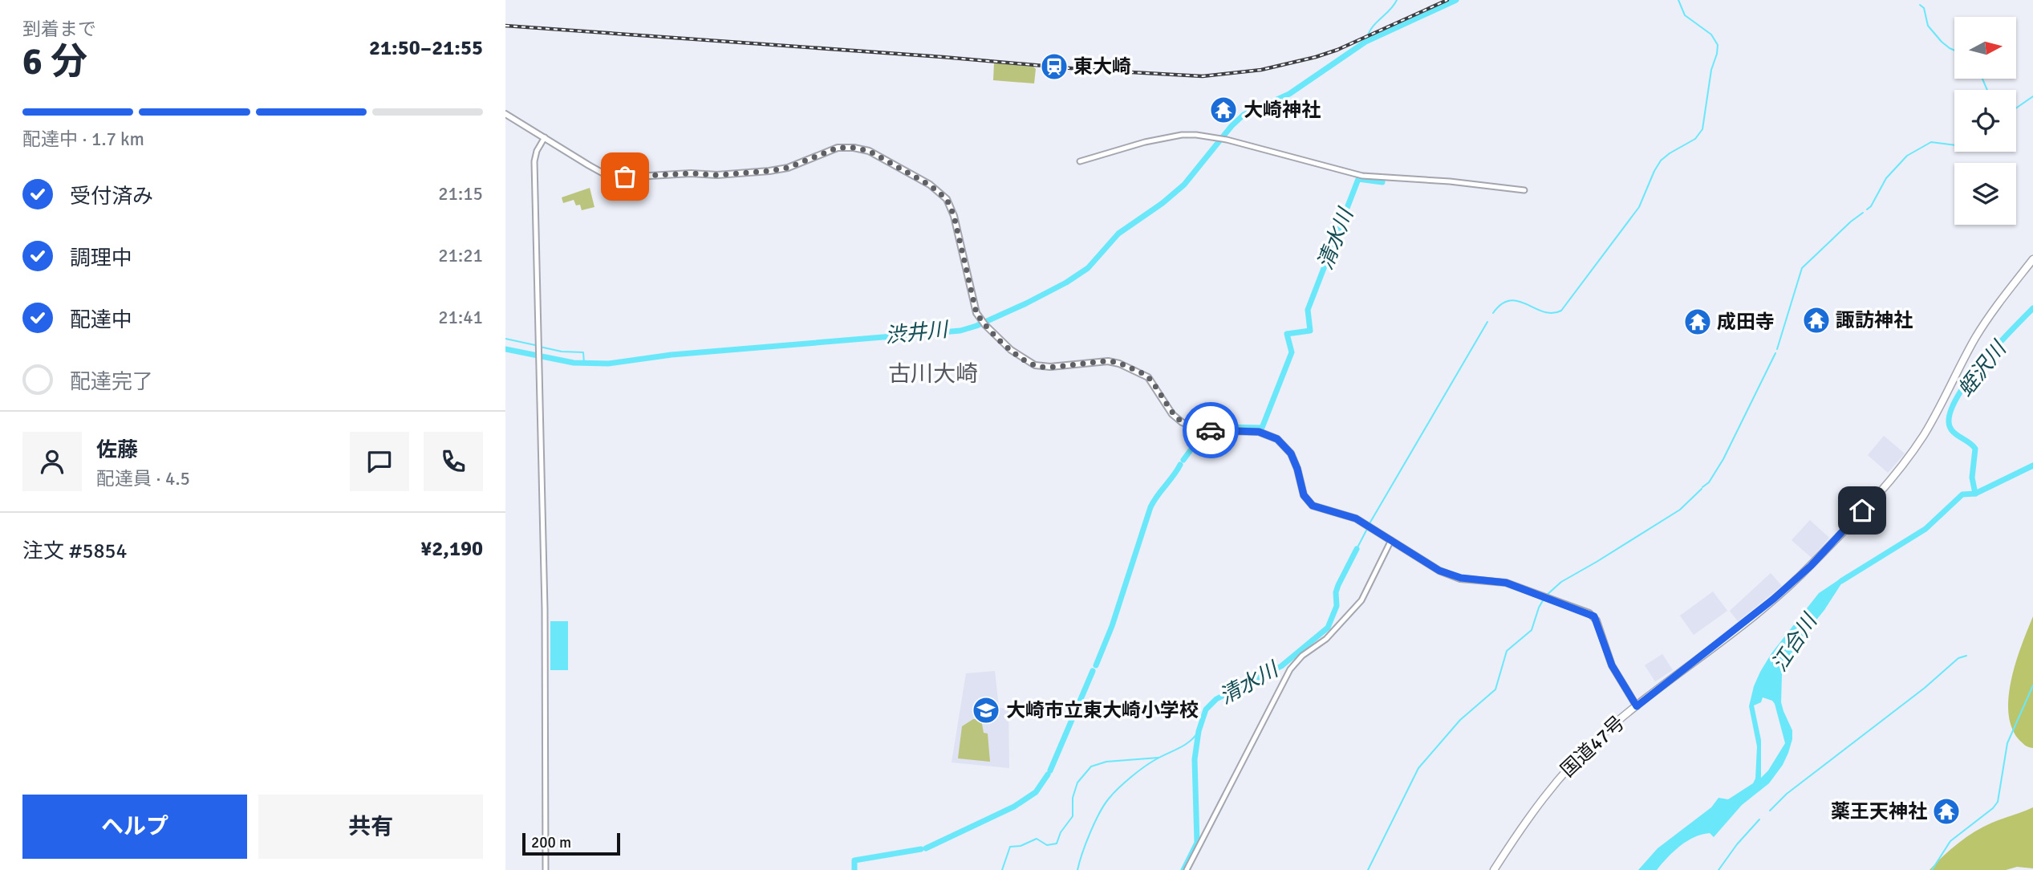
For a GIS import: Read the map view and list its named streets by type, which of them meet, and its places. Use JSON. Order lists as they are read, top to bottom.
{
  "streets": {
    "highway": ["国道47号"]
  },
  "districts": ["古川大崎"],
  "water": [
    "清水川",
    "渋井川",
    "蛭沢川",
    "江合川"
  ],
  "places": {
    "station": ["東大崎"],
    "temple": [
      "大崎神社",
      "諏訪神社",
      "成田寺",
      "薬王天神社"
    ],
    "school or university": ["大崎市立東大崎小学校"]
  },
  "scale_bar": "200 m",
  "north": "right",
  "page": {
    "heading": ["6 分", "到着まで", "21:50–21:55"],
    "panel": [
      "佐藤",
      "配達員 · 4.5",
      "注文 #5854",
      "¥2,190"
    ],
    "bar": "配達中 · 1.7 km",
    "list": [
      ["受付済み", "21:15"],
      ["調理中", "21:21"],
      ["配達中", "21:41"],
      "配達完了"
    ],
    "buttons": ["ヘルプ", "共有"],
    "scale": "200 m"
  }
}
